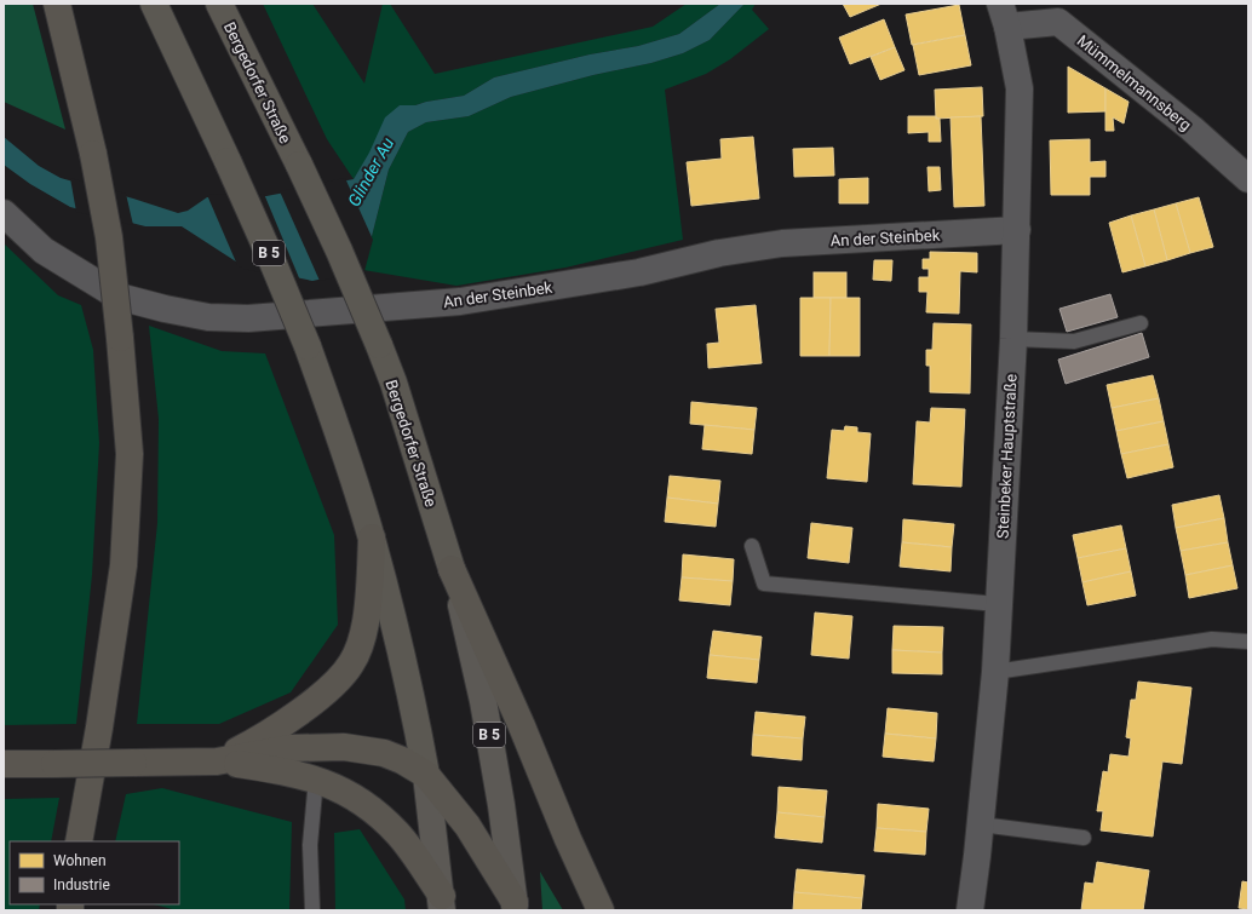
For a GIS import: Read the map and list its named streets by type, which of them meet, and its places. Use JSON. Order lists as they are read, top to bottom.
{
  "streets": {
    "highway": ["Bergedorfer Straße", "B 5"],
    "street": ["Mümmelmannsberg", "An der Steinbek", "Steinbeker Hauptstraße"]
  },
  "crossings": [
    ["Mümmelmannsberg", "Steinbeker Hauptstraße"],
    ["An der Steinbek", "Steinbeker Hauptstraße"]
  ],
  "water": ["Glinder Au"],
  "legend": ["Wohnen", "Industrie"]
}
